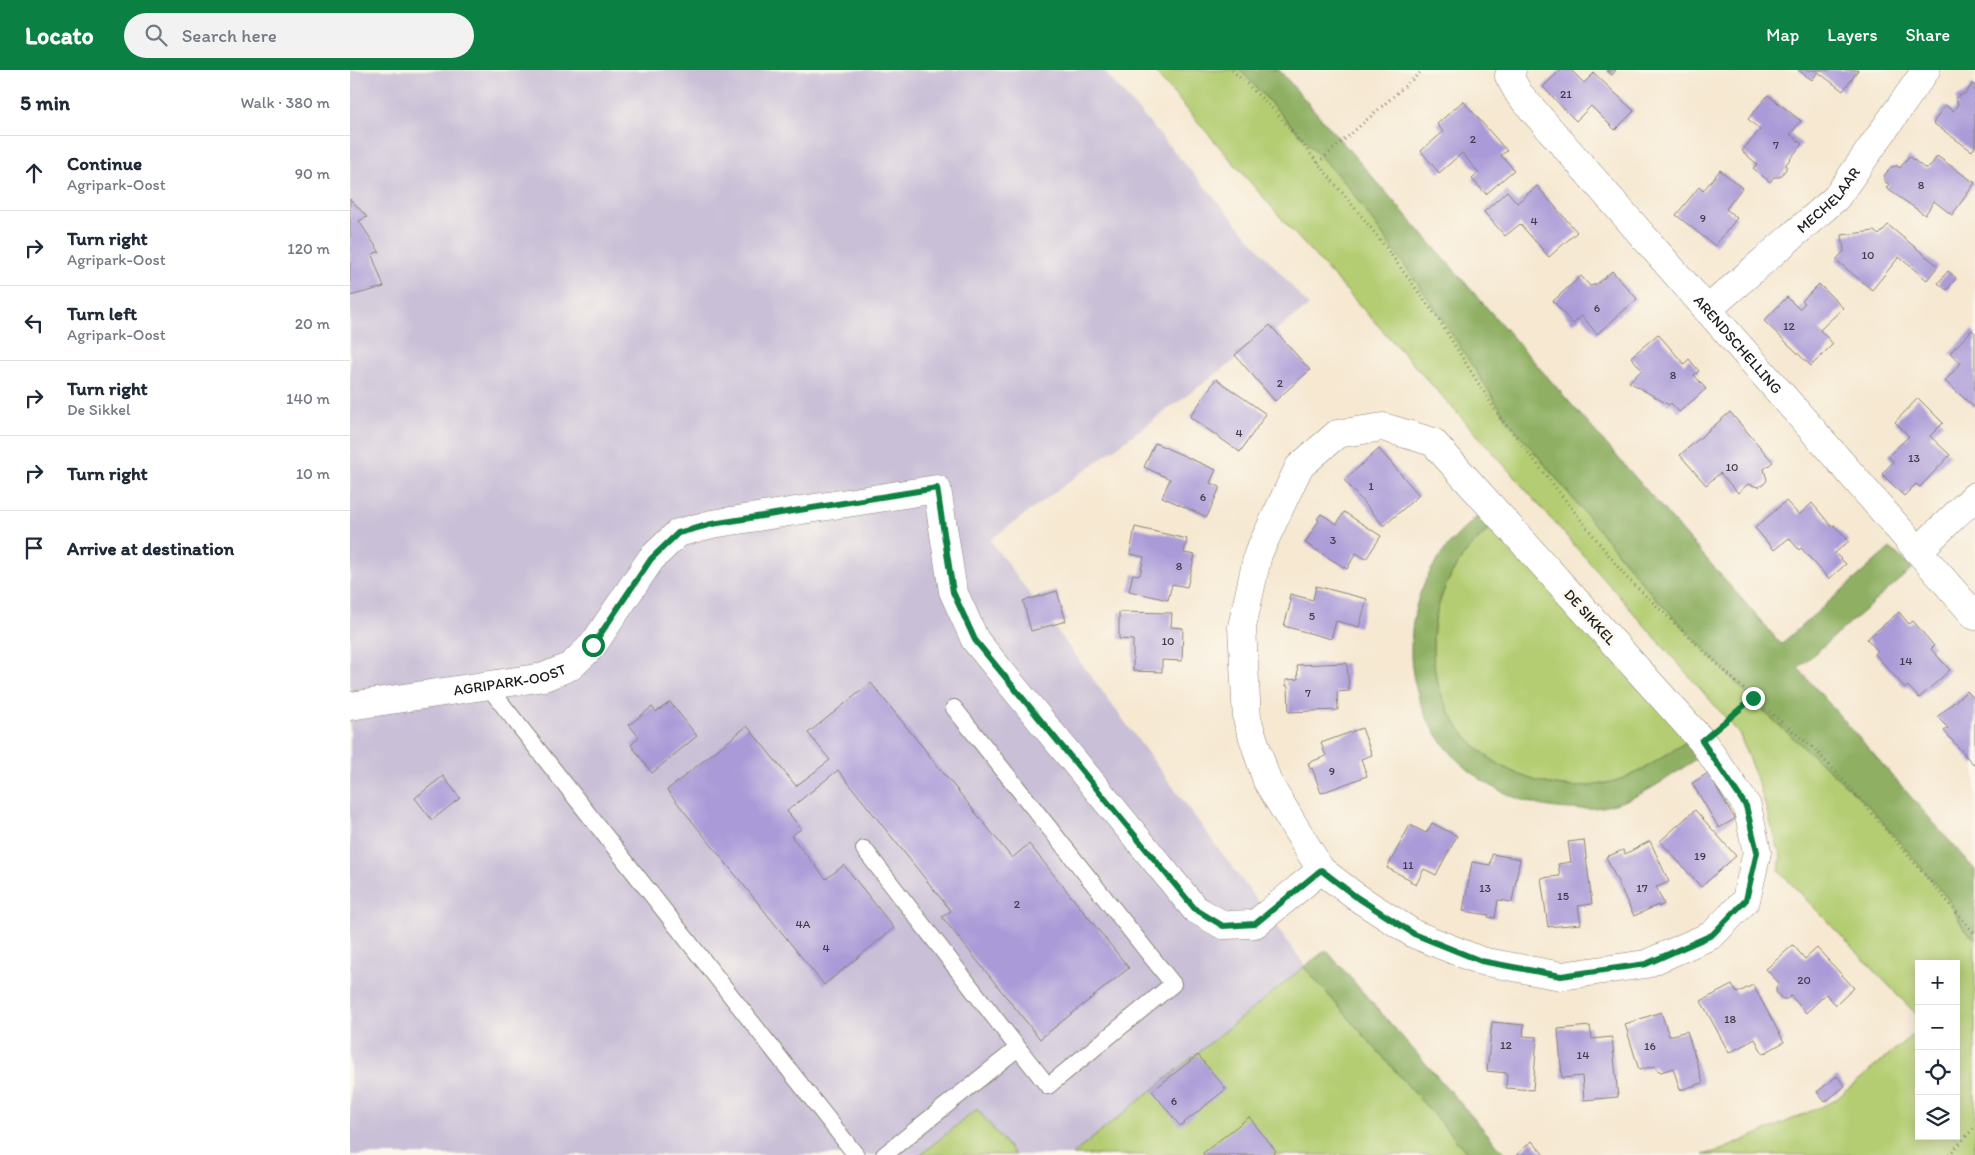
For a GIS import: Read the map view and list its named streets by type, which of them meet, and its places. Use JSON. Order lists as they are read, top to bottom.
{
  "streets": {
    "street": [
      "MECHELAAR",
      "ARENDSCHELLING",
      "DE SIKKEL",
      "AGRIPARK-OOST"
    ]
  },
  "crossings": [
    ["MECHELAAR", "ARENDSCHELLING"],
    ["DE SIKKEL", "AGRIPARK-OOST"]
  ],
  "house_numbers": [
    "21",
    "2",
    "7",
    "8",
    "9",
    "4",
    "10",
    "6",
    "12",
    "8",
    "2",
    "4",
    "13",
    "10",
    "1",
    "6",
    "3",
    "8",
    "5",
    "10",
    "14",
    "7",
    "9",
    "19",
    "11",
    "13",
    "17",
    "15",
    "2",
    "4A",
    "4",
    "20",
    "18",
    "12",
    "16",
    "14",
    "6"
  ],
  "page": {
    "header": "Locato",
    "search": "Search here",
    "nav": ["Map", "Layers", "Share"],
    "heading": ["5 min", "Walk · 380 m"],
    "list": [
      ["Continue", "Agripark-Oost", "90 m"],
      ["Turn right", "Agripark-Oost", "120 m"],
      ["Turn left", "Agripark-Oost", "20 m"],
      ["Turn right", "De Sikkel", "140 m"],
      ["Turn right", "10 m"],
      "Arrive at destination"
    ],
    "map_buttons": ["+", "−"]
  }
}
